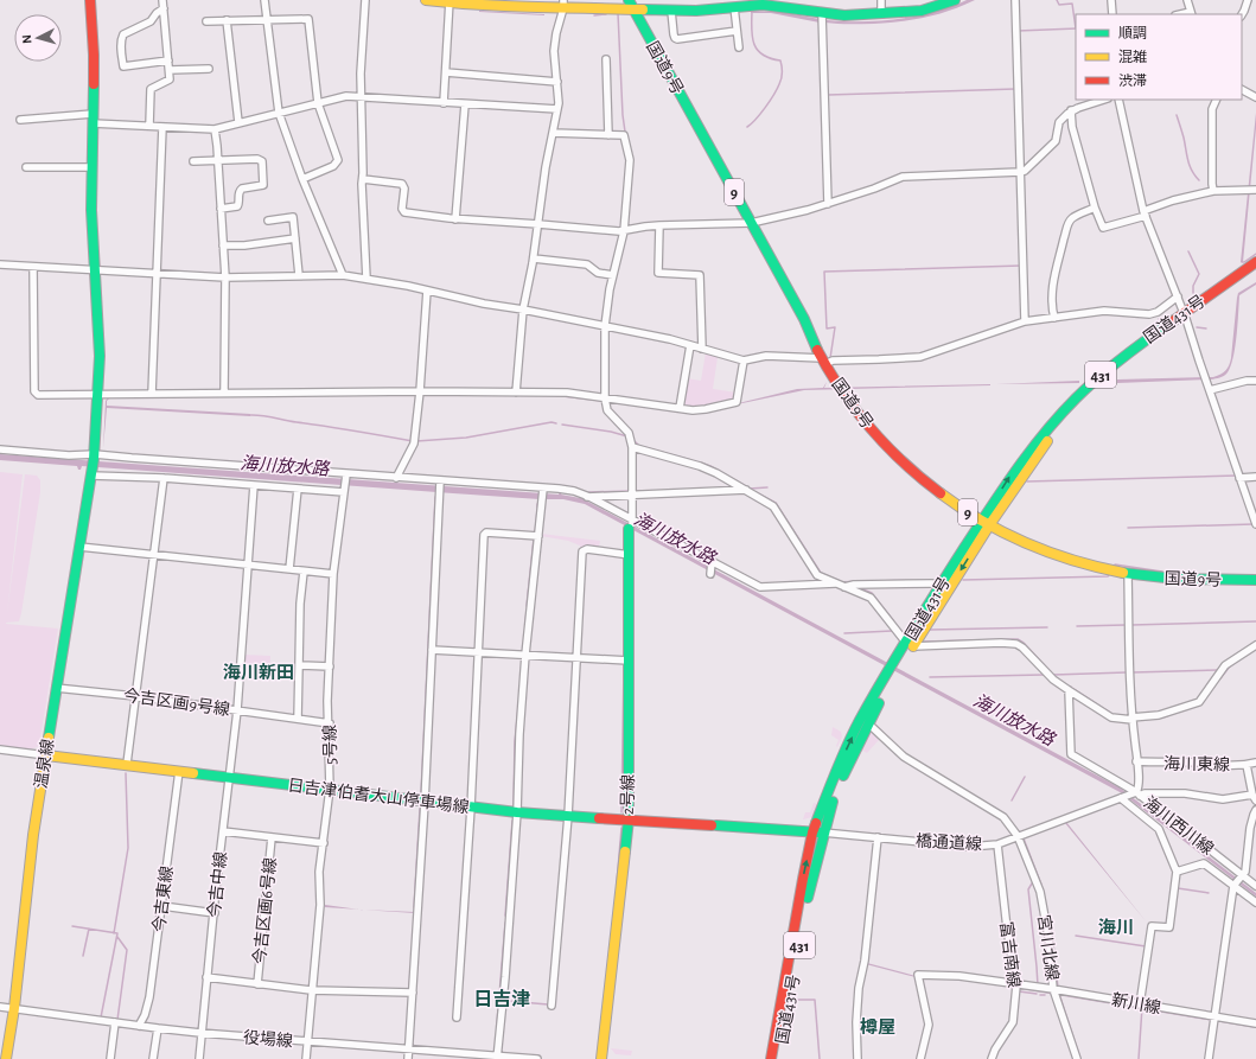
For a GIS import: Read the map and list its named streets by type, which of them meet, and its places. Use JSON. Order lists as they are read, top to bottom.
{
  "streets": {
    "main road": [
      "国道9号",
      "9",
      "国道431号",
      "431",
      "温泉線",
      "2号線",
      "日吉津伯耆大山停車場線"
    ],
    "street": [
      "今吉区画9号線",
      "5号線",
      "海川東線",
      "海川西川線",
      "橋通道線",
      "今吉中線",
      "今吉東線",
      "今吉区画6号線",
      "宮川北線",
      "富吉南線",
      "新川線",
      "役場線"
    ]
  },
  "crossings": [
    ["国道9号", "国道431号"],
    ["国道9号", "海川西川線"],
    ["国道431号", "日吉津伯耆大山停車場線"],
    ["国道431号", "橋通道線"],
    ["国道431号", "宮川北線"],
    ["今吉区画9号線", "5号線"],
    ["今吉区画9号線", "温泉線"],
    ["今吉区画9号線", "今吉中線"],
    ["5号線", "日吉津伯耆大山停車場線"],
    ["5号線", "役場線"],
    ["温泉線", "日吉津伯耆大山停車場線"],
    ["温泉線", "役場線"],
    ["海川東線", "海川西川線"],
    ["2号線", "日吉津伯耆大山停車場線"],
    ["日吉津伯耆大山停車場線", "橋通道線"],
    ["日吉津伯耆大山停車場線", "今吉中線"],
    ["日吉津伯耆大山停車場線", "今吉東線"],
    ["海川西川線", "橋通道線"],
    ["橋通道線", "宮川北線"],
    ["橋通道線", "富吉南線"],
    ["今吉中線", "役場線"],
    ["今吉東線", "役場線"],
    ["宮川北線", "新川線"],
    ["富吉南線", "新川線"]
  ],
  "districts": [
    "海川新田",
    "海川",
    "日吉津",
    "樽屋"
  ],
  "water": ["海川放水路"],
  "legend": ["順調", "混雑", "渋滞"],
  "north": "left"
}
